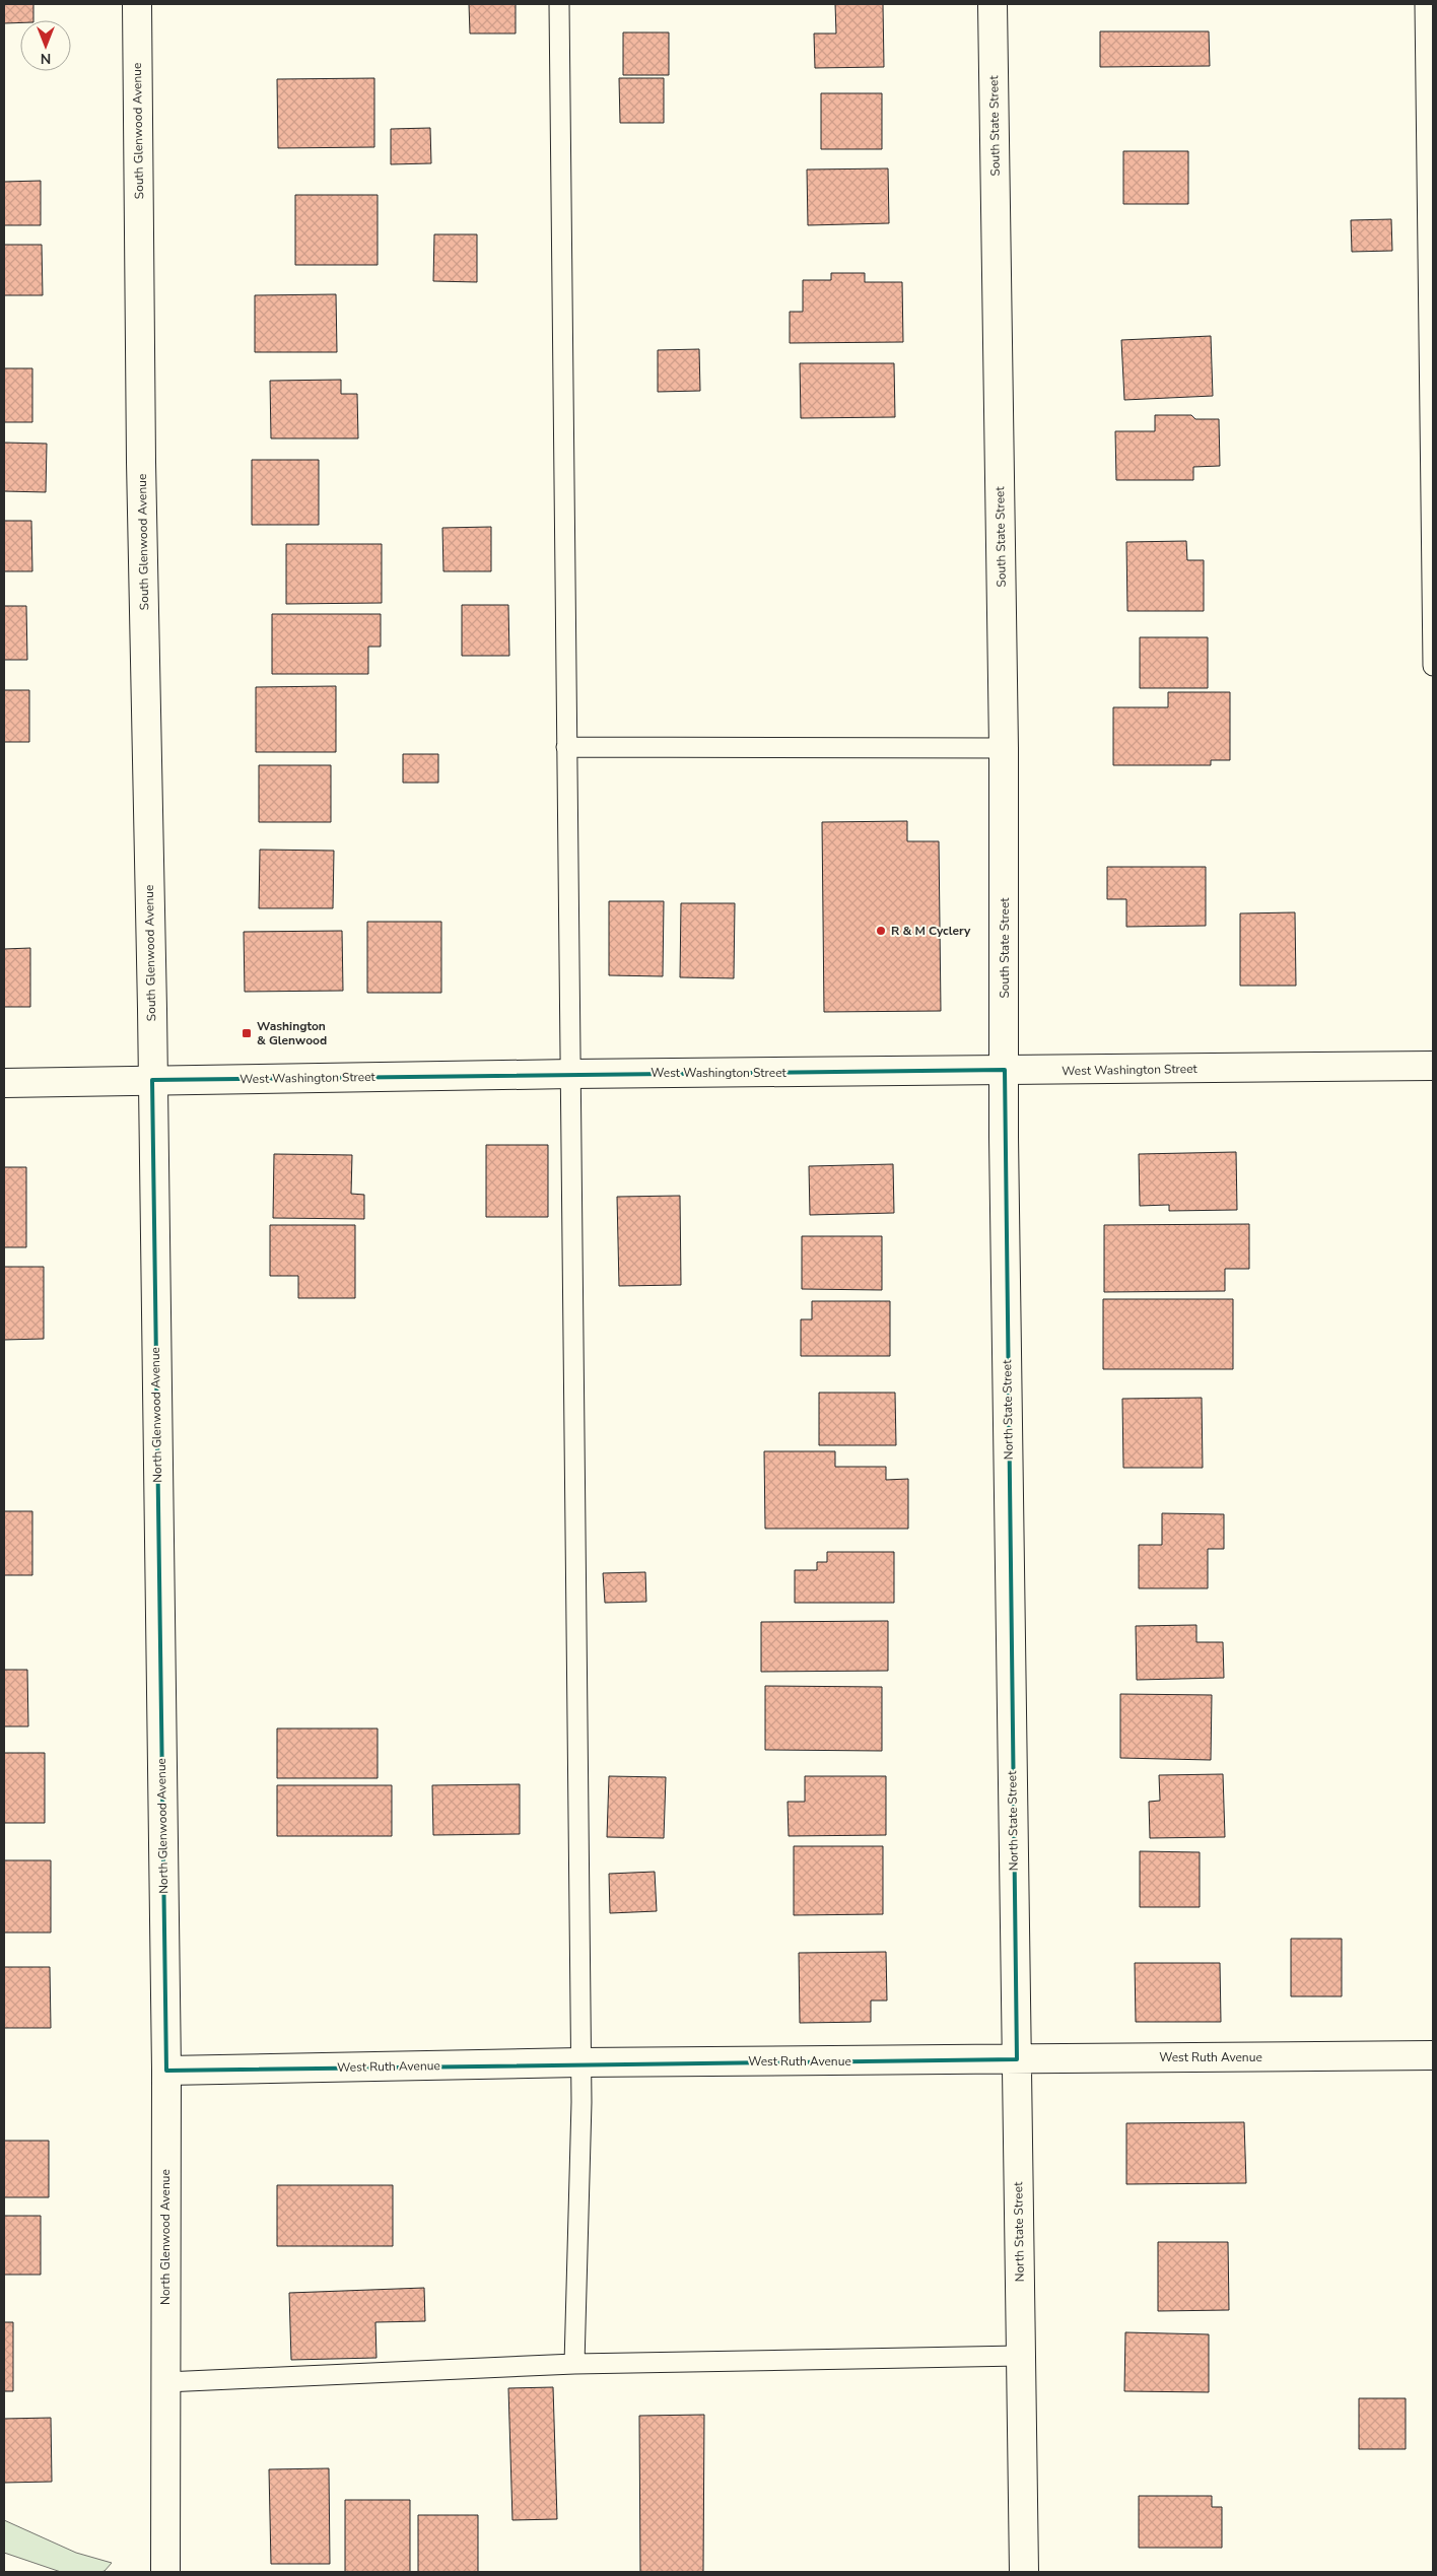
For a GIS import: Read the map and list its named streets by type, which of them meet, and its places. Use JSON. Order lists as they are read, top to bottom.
{
  "streets": {
    "street": [
      "South State Street",
      "South Glenwood Avenue",
      "West Washington Street",
      "North State Street",
      "North Glenwood Avenue",
      "West Ruth Avenue"
    ]
  },
  "crossings": [
    ["South State Street", "West Washington Street"],
    ["South State Street", "North State Street"],
    ["South Glenwood Avenue", "West Washington Street"],
    ["South Glenwood Avenue", "North Glenwood Avenue"],
    ["West Washington Street", "North State Street"],
    ["West Washington Street", "North Glenwood Avenue"],
    ["North State Street", "West Ruth Avenue"],
    ["North Glenwood Avenue", "West Ruth Avenue"]
  ],
  "places": {
    "other": ["R & M Cyclery"],
    "transit": ["Washington & Glenwood"]
  },
  "north": "bottom"
}
